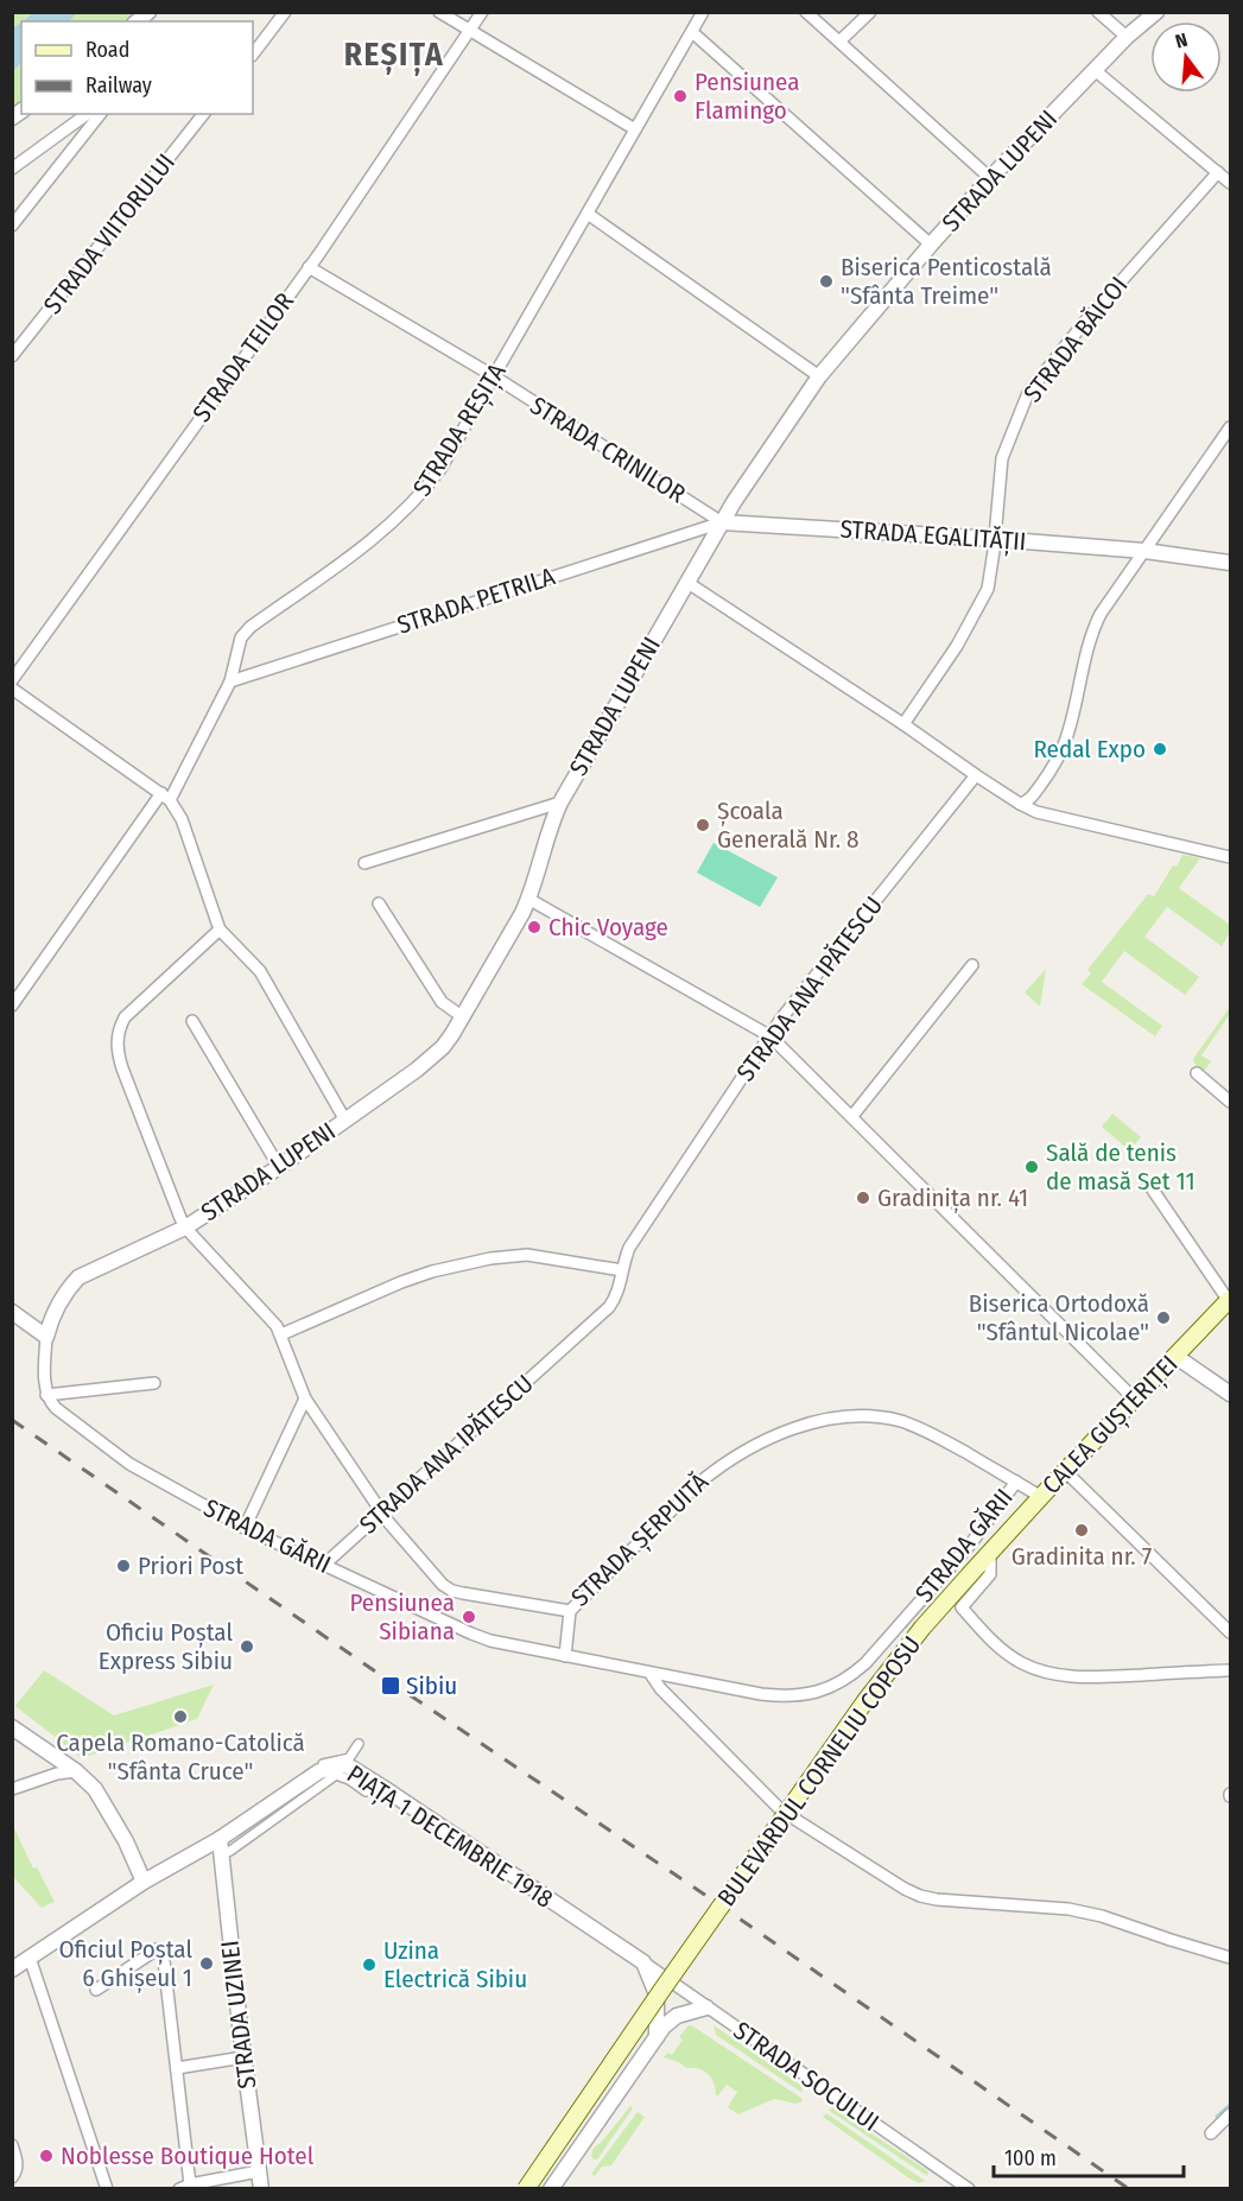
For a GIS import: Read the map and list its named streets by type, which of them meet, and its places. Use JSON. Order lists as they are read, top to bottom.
{
  "streets": {
    "main road": ["CALEA GUȘTERIȚEI", "BULEVARDUL CORNELIU COPOSU"],
    "street": [
      "STRADA LUPENI",
      "STRADA VIITORULUI",
      "STRADA BĂICOI",
      "STRADA TEILOR",
      "STRADA REȘIȚA",
      "STRADA CRINILOR",
      "STRADA EGALITĂȚII",
      "STRADA PETRILA",
      "STRADA ANA IPĂTESCU",
      "STRADA GĂRII",
      "STRADA ȘERPUITĂ",
      "PIAȚA 1 DECEMBRIE 1918",
      "STRADA UZINEI",
      "STRADA SOCULUI"
    ]
  },
  "crossings": [
    ["STRADA LUPENI", "STRADA CRINILOR"],
    ["STRADA LUPENI", "STRADA EGALITĂȚII"],
    ["STRADA LUPENI", "STRADA PETRILA"],
    ["STRADA LUPENI", "STRADA ȘERPUITĂ"],
    ["STRADA BĂICOI", "STRADA EGALITĂȚII"],
    ["STRADA TEILOR", "STRADA CRINILOR"],
    ["STRADA REȘIȚA", "STRADA CRINILOR"],
    ["STRADA REȘIȚA", "STRADA PETRILA"],
    ["STRADA CRINILOR", "STRADA EGALITĂȚII"],
    ["STRADA CRINILOR", "STRADA PETRILA"],
    ["STRADA EGALITĂȚII", "STRADA PETRILA"],
    ["STRADA ANA IPĂTESCU", "STRADA GĂRII"],
    ["STRADA ANA IPĂTESCU", "STRADA ȘERPUITĂ"],
    ["CALEA GUȘTERIȚEI", "STRADA ȘERPUITĂ"],
    ["CALEA GUȘTERIȚEI", "BULEVARDUL CORNELIU COPOSU"],
    ["STRADA GĂRII", "STRADA ȘERPUITĂ"],
    ["PIAȚA 1 DECEMBRIE 1918", "STRADA UZINEI"],
    ["PIAȚA 1 DECEMBRIE 1918", "STRADA SOCULUI"]
  ],
  "districts": ["REȘIȚA"],
  "places": {
    "other": [
      "Pensiunea Flamingo",
      "Biserica Penticostală \"Sfânta Treime\"",
      "Redal Expo",
      "Școala Generală Nr. 8",
      "Chic Voyage",
      "Sală de tenis de masă Set 11",
      "Gradinița nr. 41",
      "Biserica Ortodoxă \"Sfântul Nicolae\"",
      "Gradinita nr. 7",
      "Priori Post",
      "Pensiunea Sibiana",
      "Oficiu Poștal Express Sibiu",
      "Capela Romano-Catolică \"Sfânta Cruce\"",
      "Oficiul Poștal 6 Ghișeul 1",
      "Uzina Electrică Sibiu",
      "Noblesse Boutique Hotel"
    ],
    "transit": ["Sibiu"]
  },
  "legend": ["Road", "Railway"],
  "scale_bar": "100 m",
  "north": "top"
}
